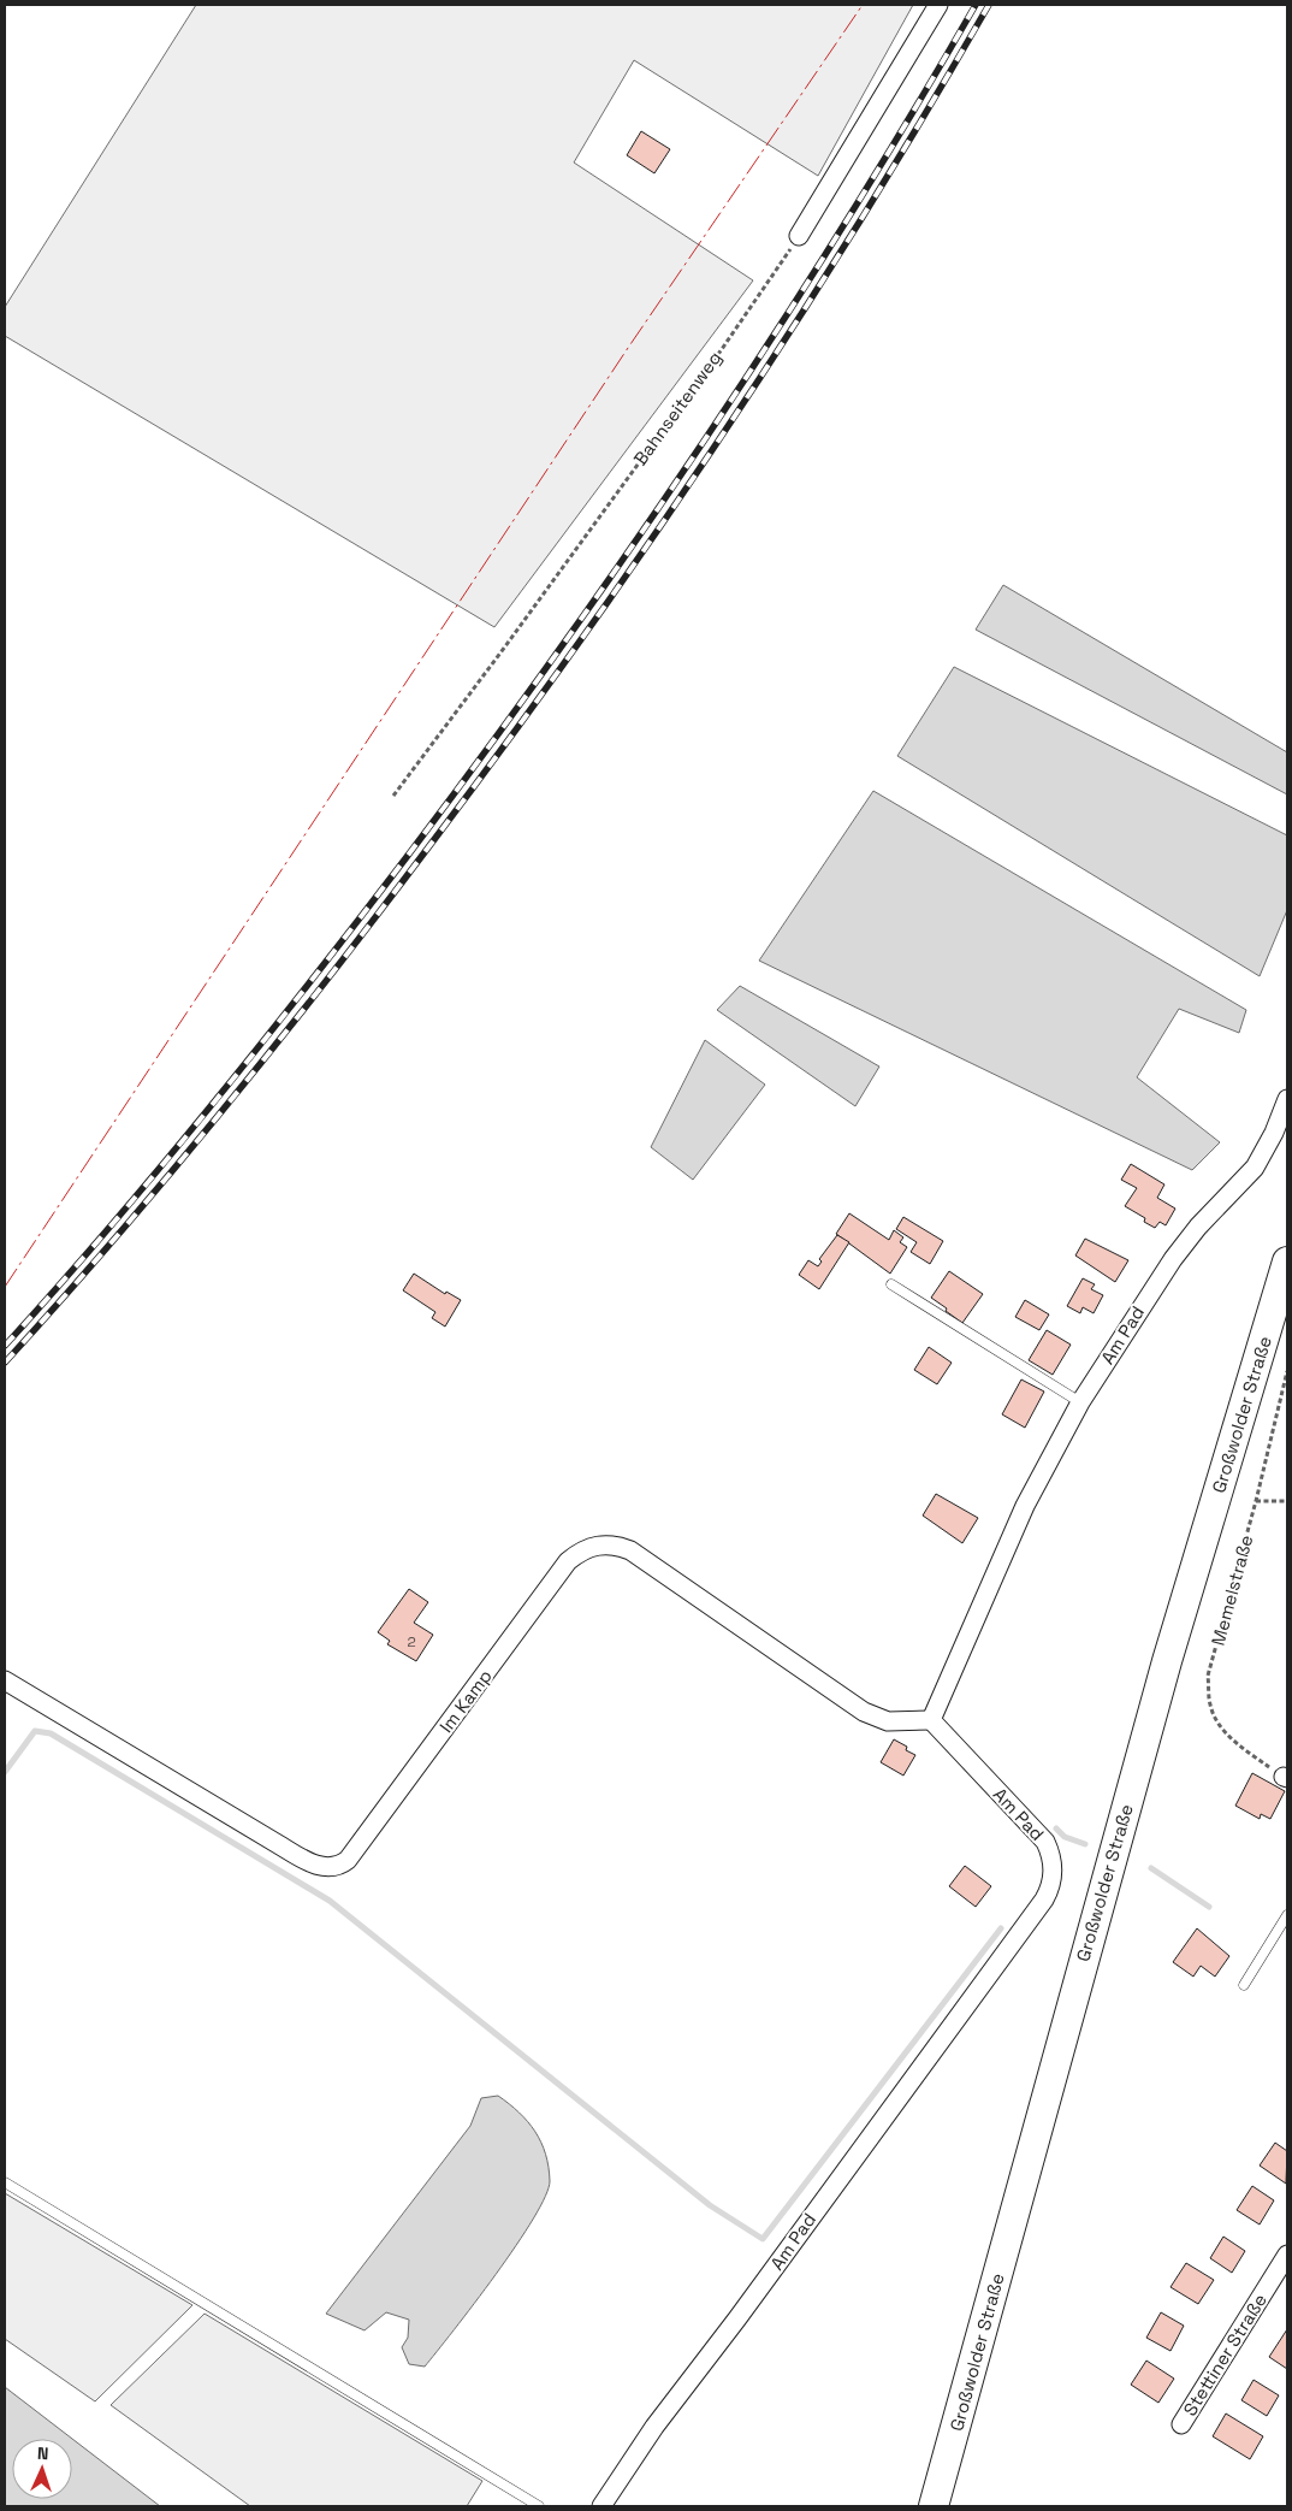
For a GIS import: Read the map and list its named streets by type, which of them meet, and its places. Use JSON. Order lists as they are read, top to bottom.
{
  "streets": {
    "main road": ["Großwolder Straße"],
    "street": ["Am Pad", "Im Kamp", "Stettiner Straße"],
    "path": ["Bahnseitenweg", "Memelstraße"]
  },
  "crossings": [
    ["Am Pad", "Im Kamp"]
  ],
  "house_numbers": ["2"],
  "north": "top"
}
